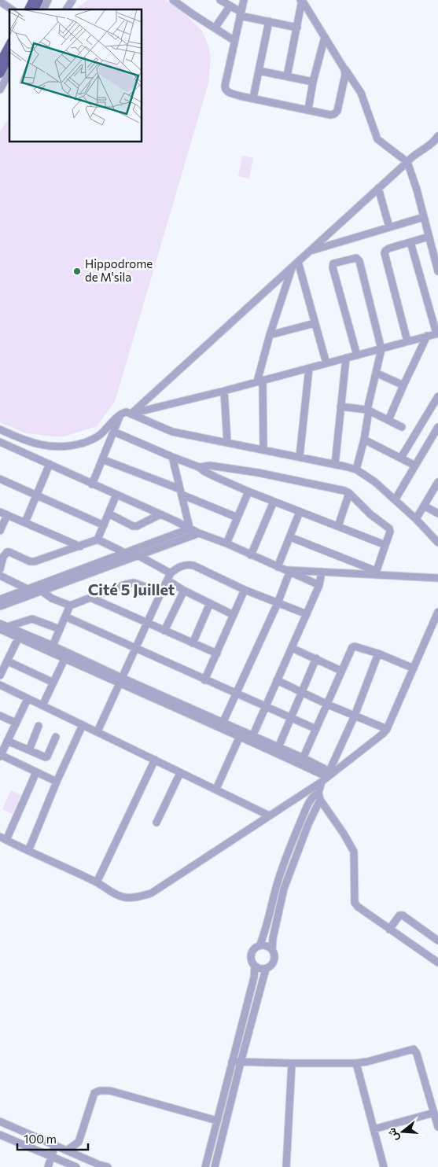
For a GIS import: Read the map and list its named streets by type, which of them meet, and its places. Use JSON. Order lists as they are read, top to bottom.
{
  "districts": ["Cité 5 Juillet"],
  "places": ["Hippodrome de M'sila"],
  "scale_bar": "100 m",
  "north": "left"
}
